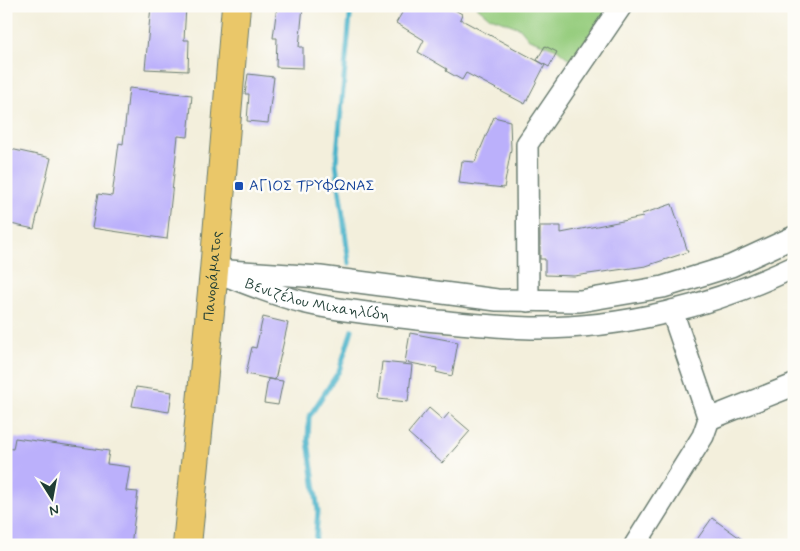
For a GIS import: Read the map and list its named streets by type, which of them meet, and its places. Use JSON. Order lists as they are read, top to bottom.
{
  "streets": {
    "main road": ["Πανοράματος"],
    "street": ["Βενιζέλου Μιχαηλίδη"]
  },
  "crossings": [
    ["Πανοράματος", "Βενιζέλου Μιχαηλίδη"]
  ],
  "places": {
    "transit": ["ΑΓΙΟΣ ΤΡΥΦΩΝΑΣ"]
  },
  "north": "bottom"
}
